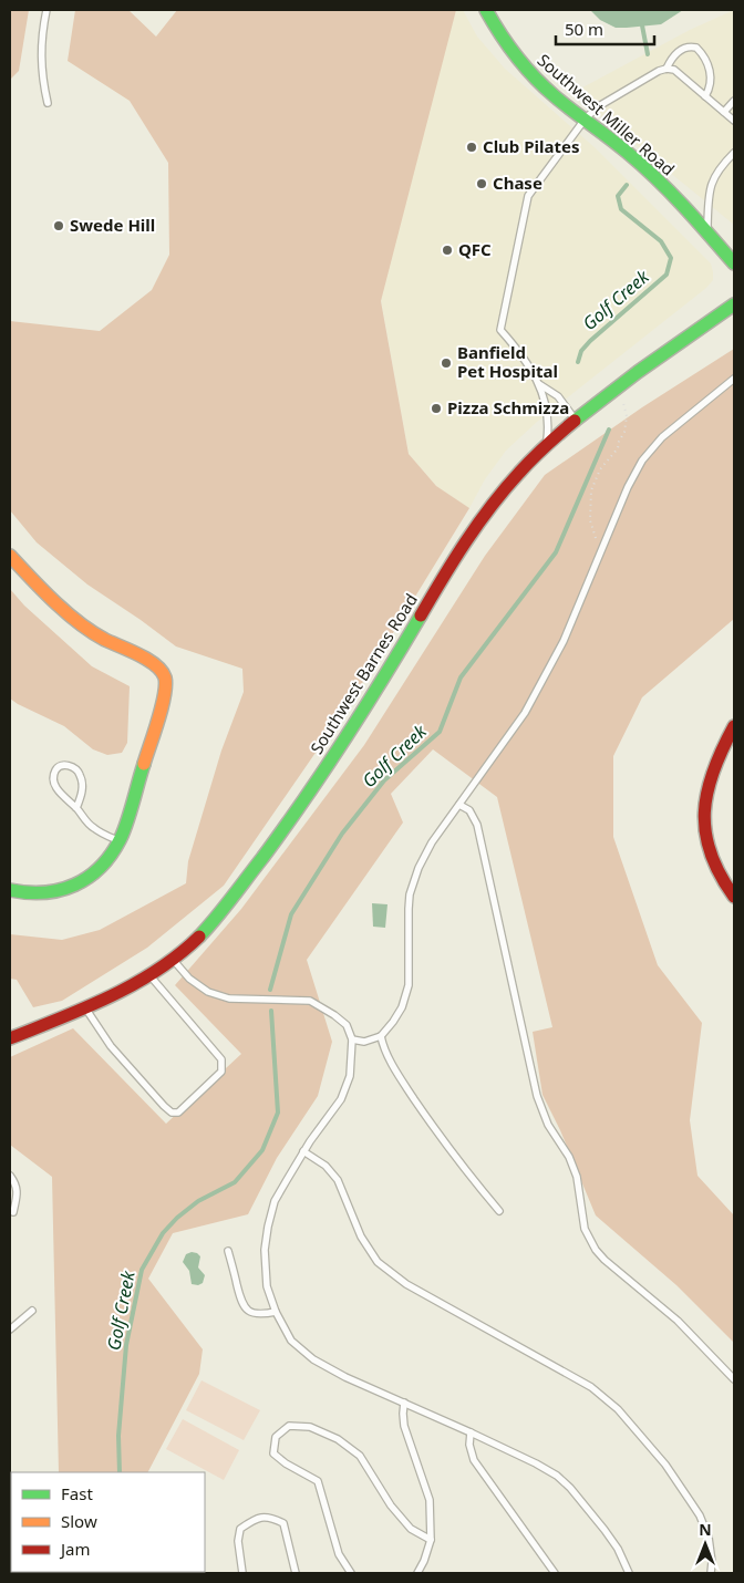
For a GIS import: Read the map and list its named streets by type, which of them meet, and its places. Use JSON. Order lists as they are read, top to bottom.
{
  "streets": {
    "main road": ["Southwest Miller Road", "Southwest Barnes Road"]
  },
  "water": ["Golf Creek"],
  "places": [
    "Club Pilates",
    "Chase",
    "Swede Hill",
    "QFC",
    "Banfield Pet Hospital",
    "Pizza Schmizza"
  ],
  "legend": ["Fast", "Slow", "Jam"],
  "scale_bar": "50 m",
  "north": "top"
}
